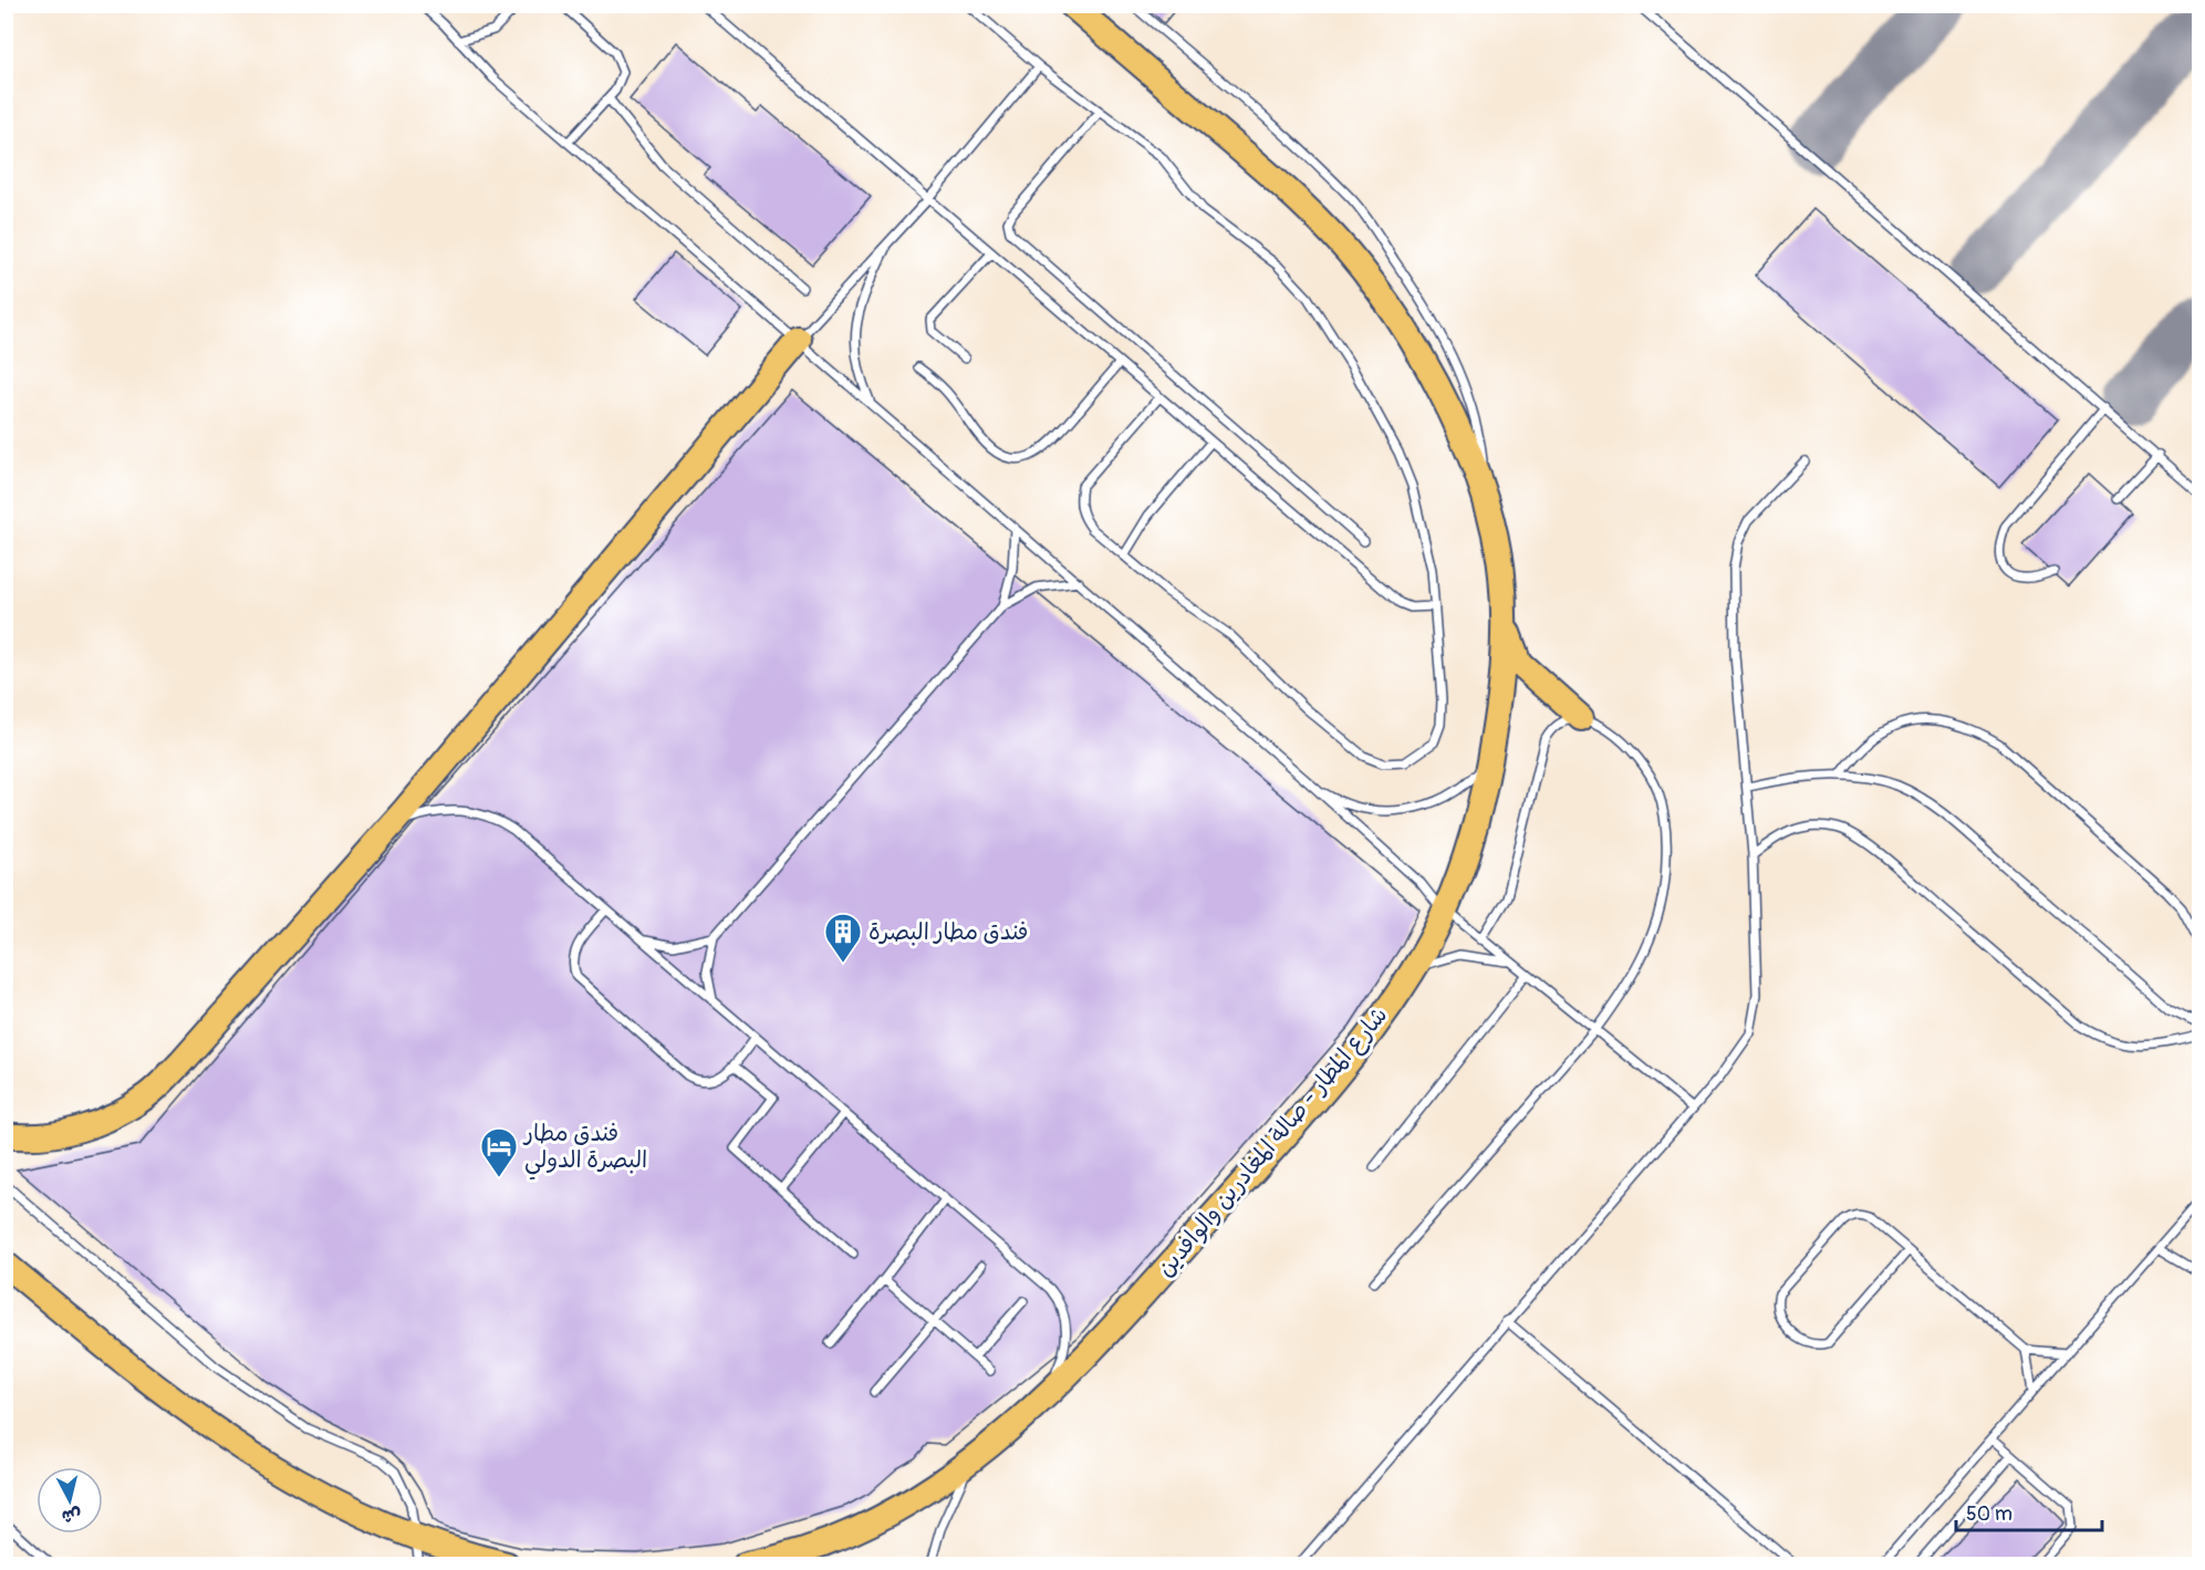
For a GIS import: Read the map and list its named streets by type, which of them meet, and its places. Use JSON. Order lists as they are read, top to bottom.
{
  "streets": {
    "highway": ["شارع المطار - صالة المغادرين والوافدين"]
  },
  "places": {
    "building": ["فندق مطار البصرة"],
    "hotel": ["فندق مطار البصرة الدولي"]
  },
  "scale_bar": "50 m",
  "north": "bottom"
}
